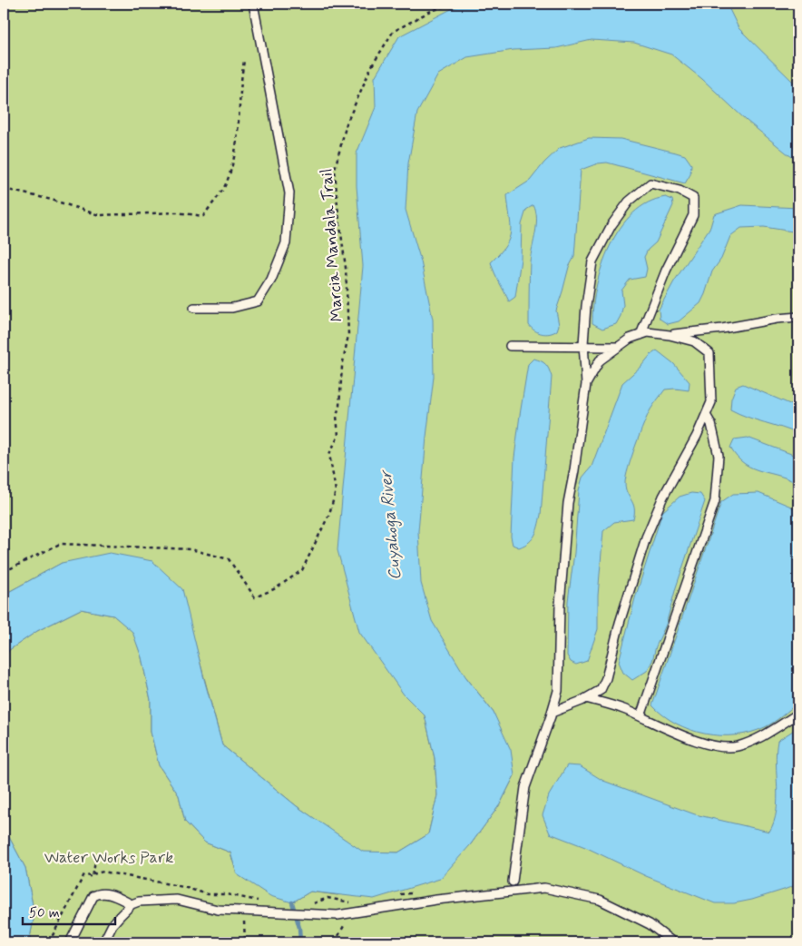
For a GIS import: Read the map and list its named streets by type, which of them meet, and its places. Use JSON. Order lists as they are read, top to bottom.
{
  "streets": {
    "path": ["Marcia Mandala Trail"]
  },
  "water": ["Cuyahoga River"],
  "parks": ["Water Works Park"],
  "scale_bar": "50 m"
}
